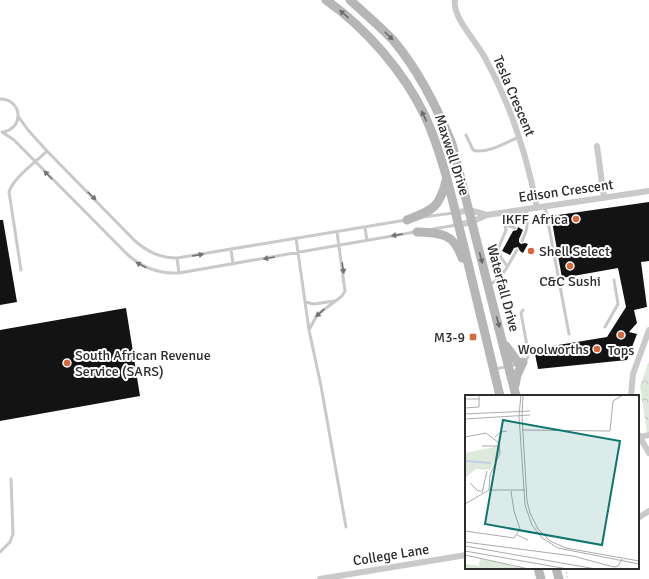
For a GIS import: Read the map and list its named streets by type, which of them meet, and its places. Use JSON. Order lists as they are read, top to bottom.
{
  "streets": {
    "main road": ["Maxwell Drive", "Waterfall Drive"],
    "street": ["Tesla Crescent", "Edison Crescent", "College Lane"]
  },
  "crossings": [
    ["Tesla Crescent", "Edison Crescent"],
    ["Maxwell Drive", "Edison Crescent"],
    ["Maxwell Drive", "Waterfall Drive"],
    ["Edison Crescent", "Waterfall Drive"]
  ],
  "places": {
    "other": [
      "IKFF Africa",
      "Shell Select",
      "C&C Sushi",
      "Tops",
      "Woolworths",
      "South African Revenue Service (SARS)"
    ],
    "transit": ["M3-9"]
  }
}
